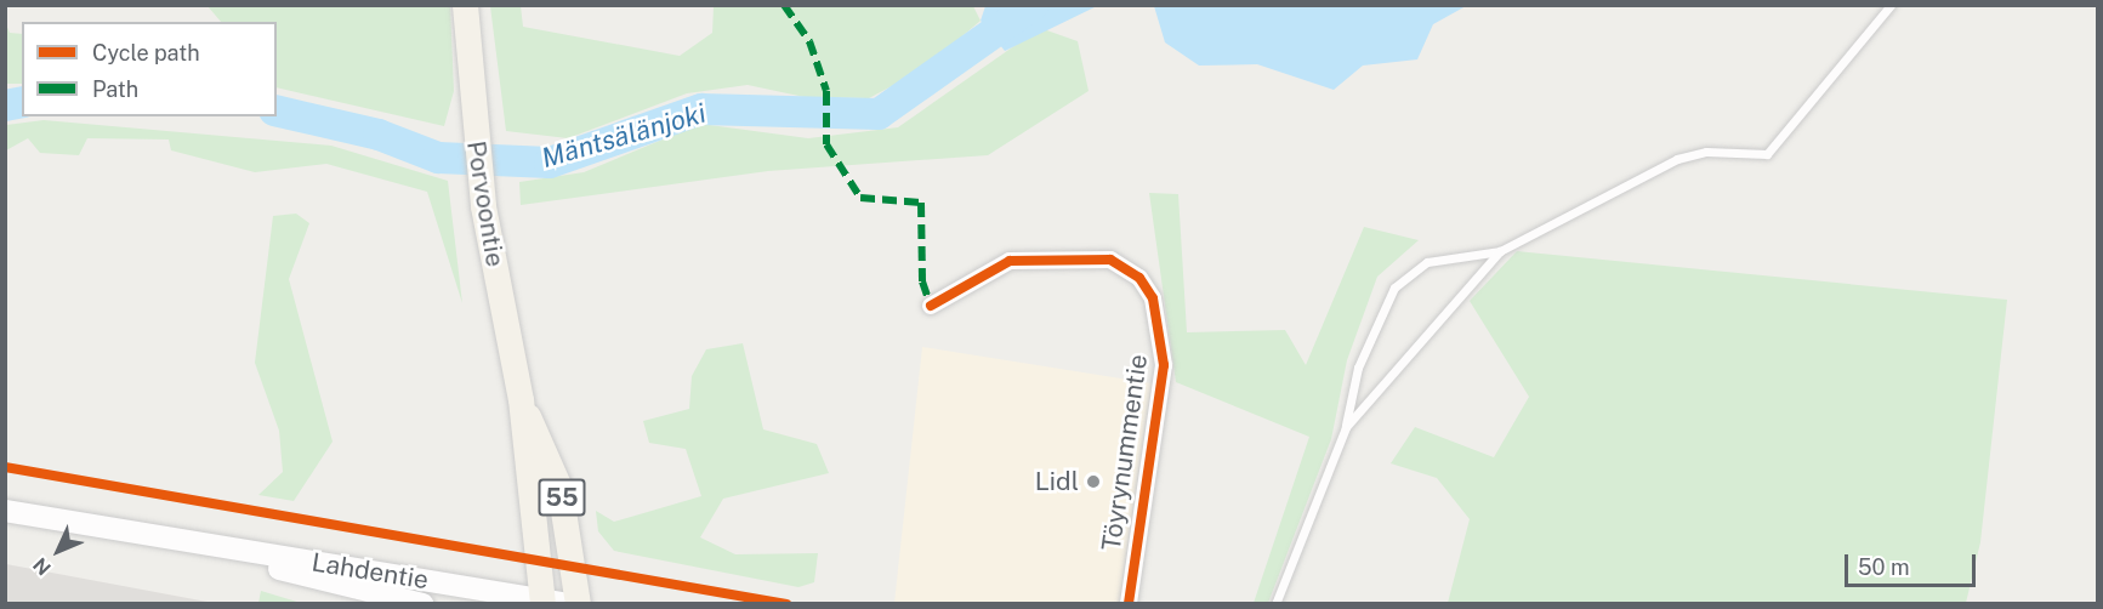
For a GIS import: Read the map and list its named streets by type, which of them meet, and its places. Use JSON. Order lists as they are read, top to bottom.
{
  "streets": {
    "main road": ["Porvoontie", "55", "Lahdentie"],
    "street": ["Töyrynummentie"]
  },
  "crossings": [
    ["Porvoontie", "Lahdentie"]
  ],
  "water": ["Mäntsälänjoki"],
  "places": ["Lidl"],
  "legend": ["Cycle path", "Path"],
  "scale_bar": "50 m",
  "north": "bottom left"
}
